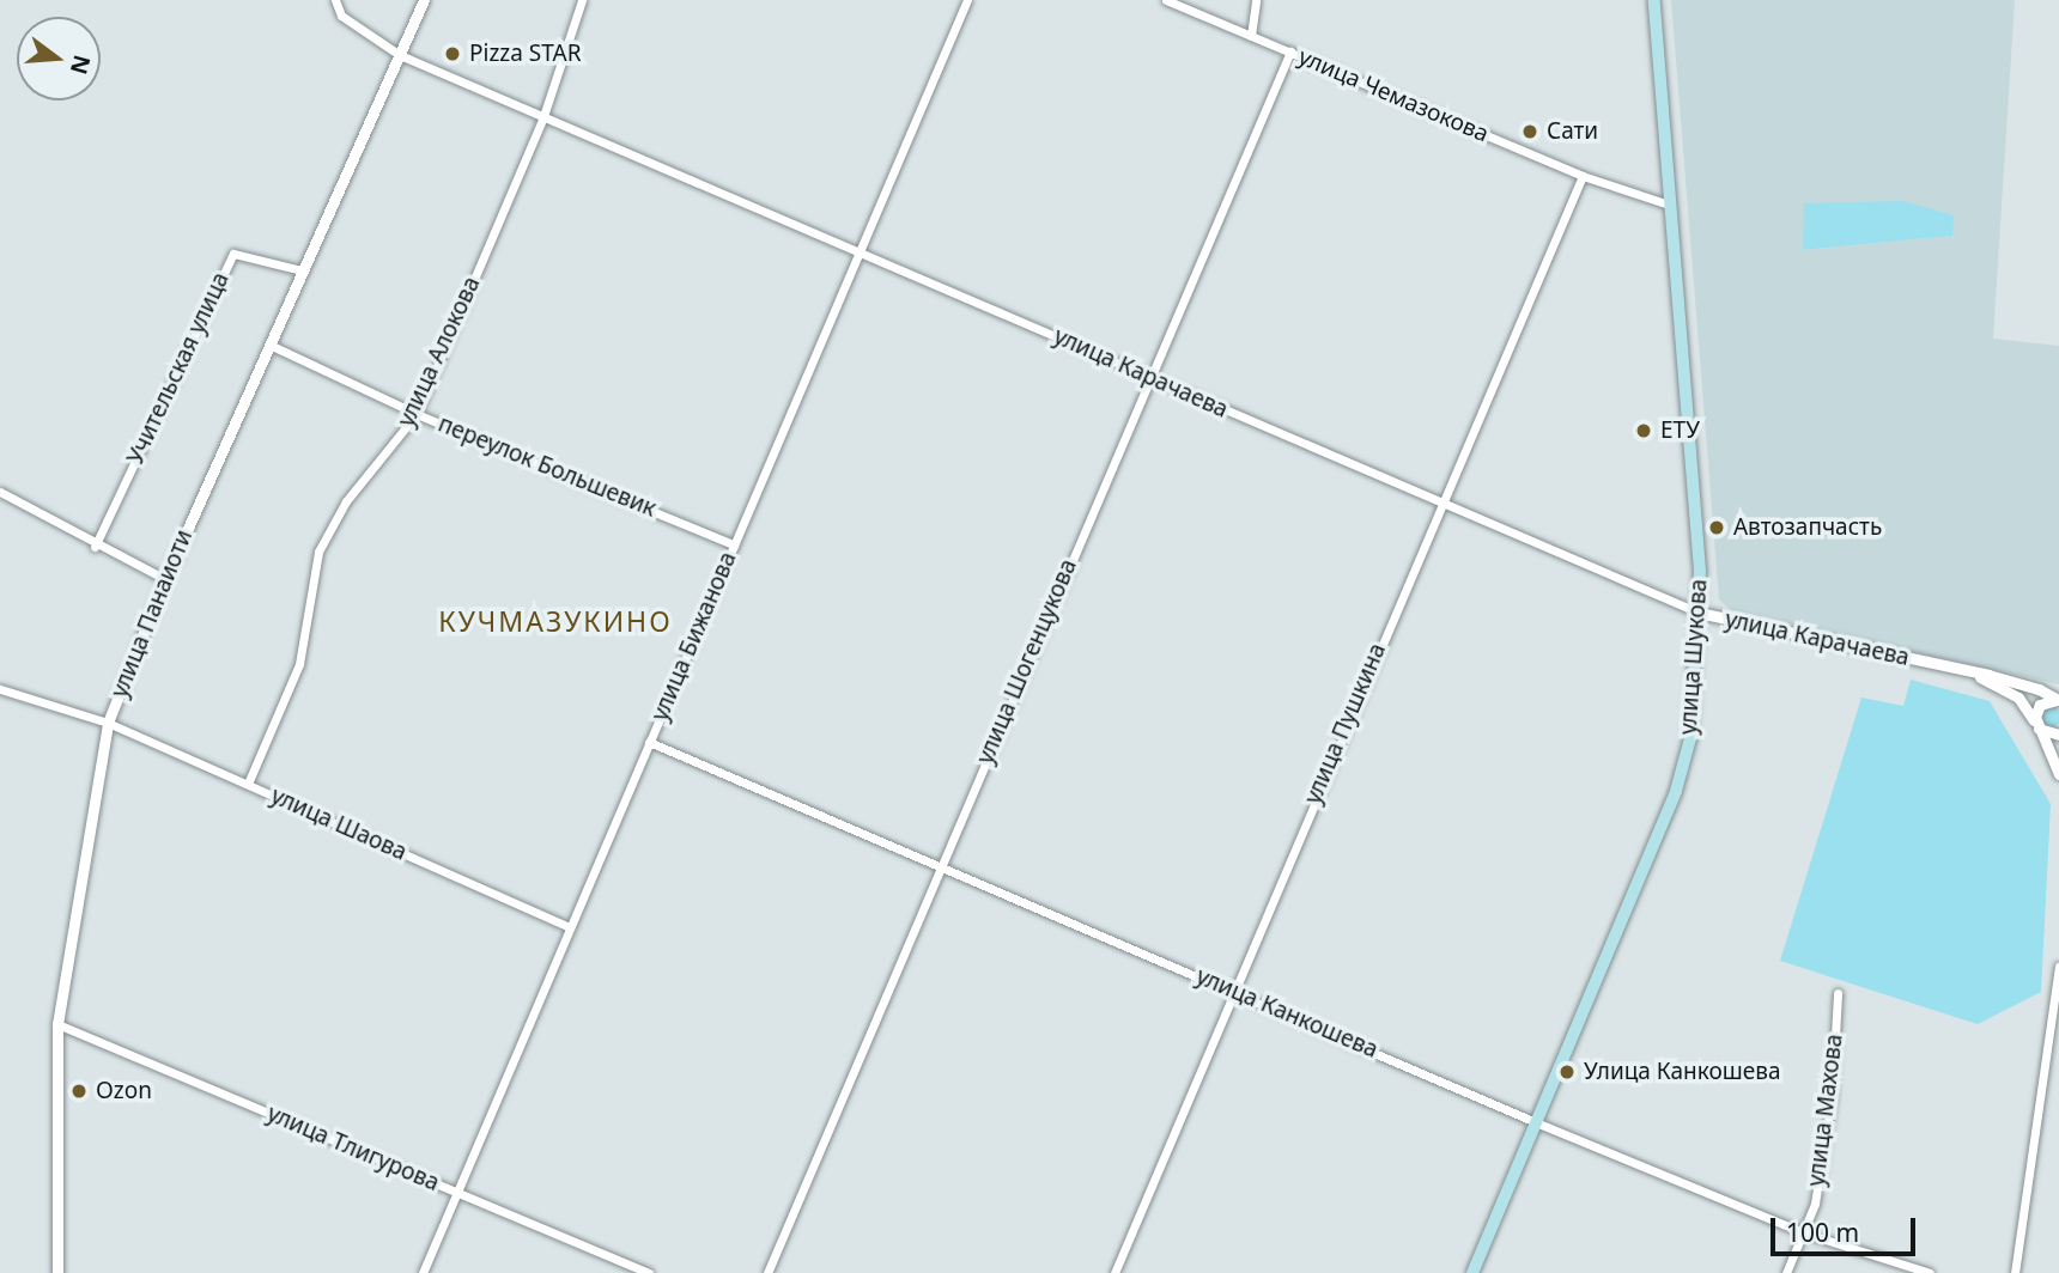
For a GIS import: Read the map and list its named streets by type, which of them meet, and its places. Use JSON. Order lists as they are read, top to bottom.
{
  "streets": {
    "main road": ["улица Шукова"],
    "street": [
      "улица Чемазокова",
      "улица Алокова",
      "Учительская улица",
      "улица Карачаева",
      "переулок Большевик",
      "улица Панаиоти",
      "улица Бижанова",
      "улица Шогенцукова",
      "улица Пушкина",
      "улица Шаова",
      "улица Канкошева",
      "улица Махова",
      "улица Тлигурова"
    ]
  },
  "crossings": [
    ["улица Чемазокова", "улица Шукова"],
    ["улица Чемазокова", "улица Шогенцукова"],
    ["улица Чемазокова", "улица Пушкина"],
    ["улица Алокова", "улица Карачаева"],
    ["улица Алокова", "переулок Большевик"],
    ["улица Алокова", "улица Шаова"],
    ["Учительская улица", "улица Панаиоти"],
    ["улица Карачаева", "улица Панаиоти"],
    ["улица Карачаева", "улица Бижанова"],
    ["улица Карачаева", "улица Шукова"],
    ["улица Карачаева", "улица Шогенцукова"],
    ["улица Карачаева", "улица Пушкина"],
    ["переулок Большевик", "улица Панаиоти"],
    ["переулок Большевик", "улица Бижанова"],
    ["улица Панаиоти", "улица Шаова"],
    ["улица Панаиоти", "улица Тлигурова"],
    ["улица Бижанова", "улица Шаова"],
    ["улица Бижанова", "улица Канкошева"],
    ["улица Бижанова", "улица Тлигурова"],
    ["улица Шукова", "улица Канкошева"],
    ["улица Шогенцукова", "улица Канкошева"],
    ["улица Пушкина", "улица Канкошева"],
    ["улица Канкошева", "улица Махова"]
  ],
  "districts": ["КУЧМАЗУКИНО"],
  "places": [
    "Pizza STAR",
    "Сати",
    "ЕТУ",
    "Автозапчасть",
    "Улица Канкошева",
    "Ozon"
  ],
  "scale_bar": "100 m",
  "north": "right"
}
